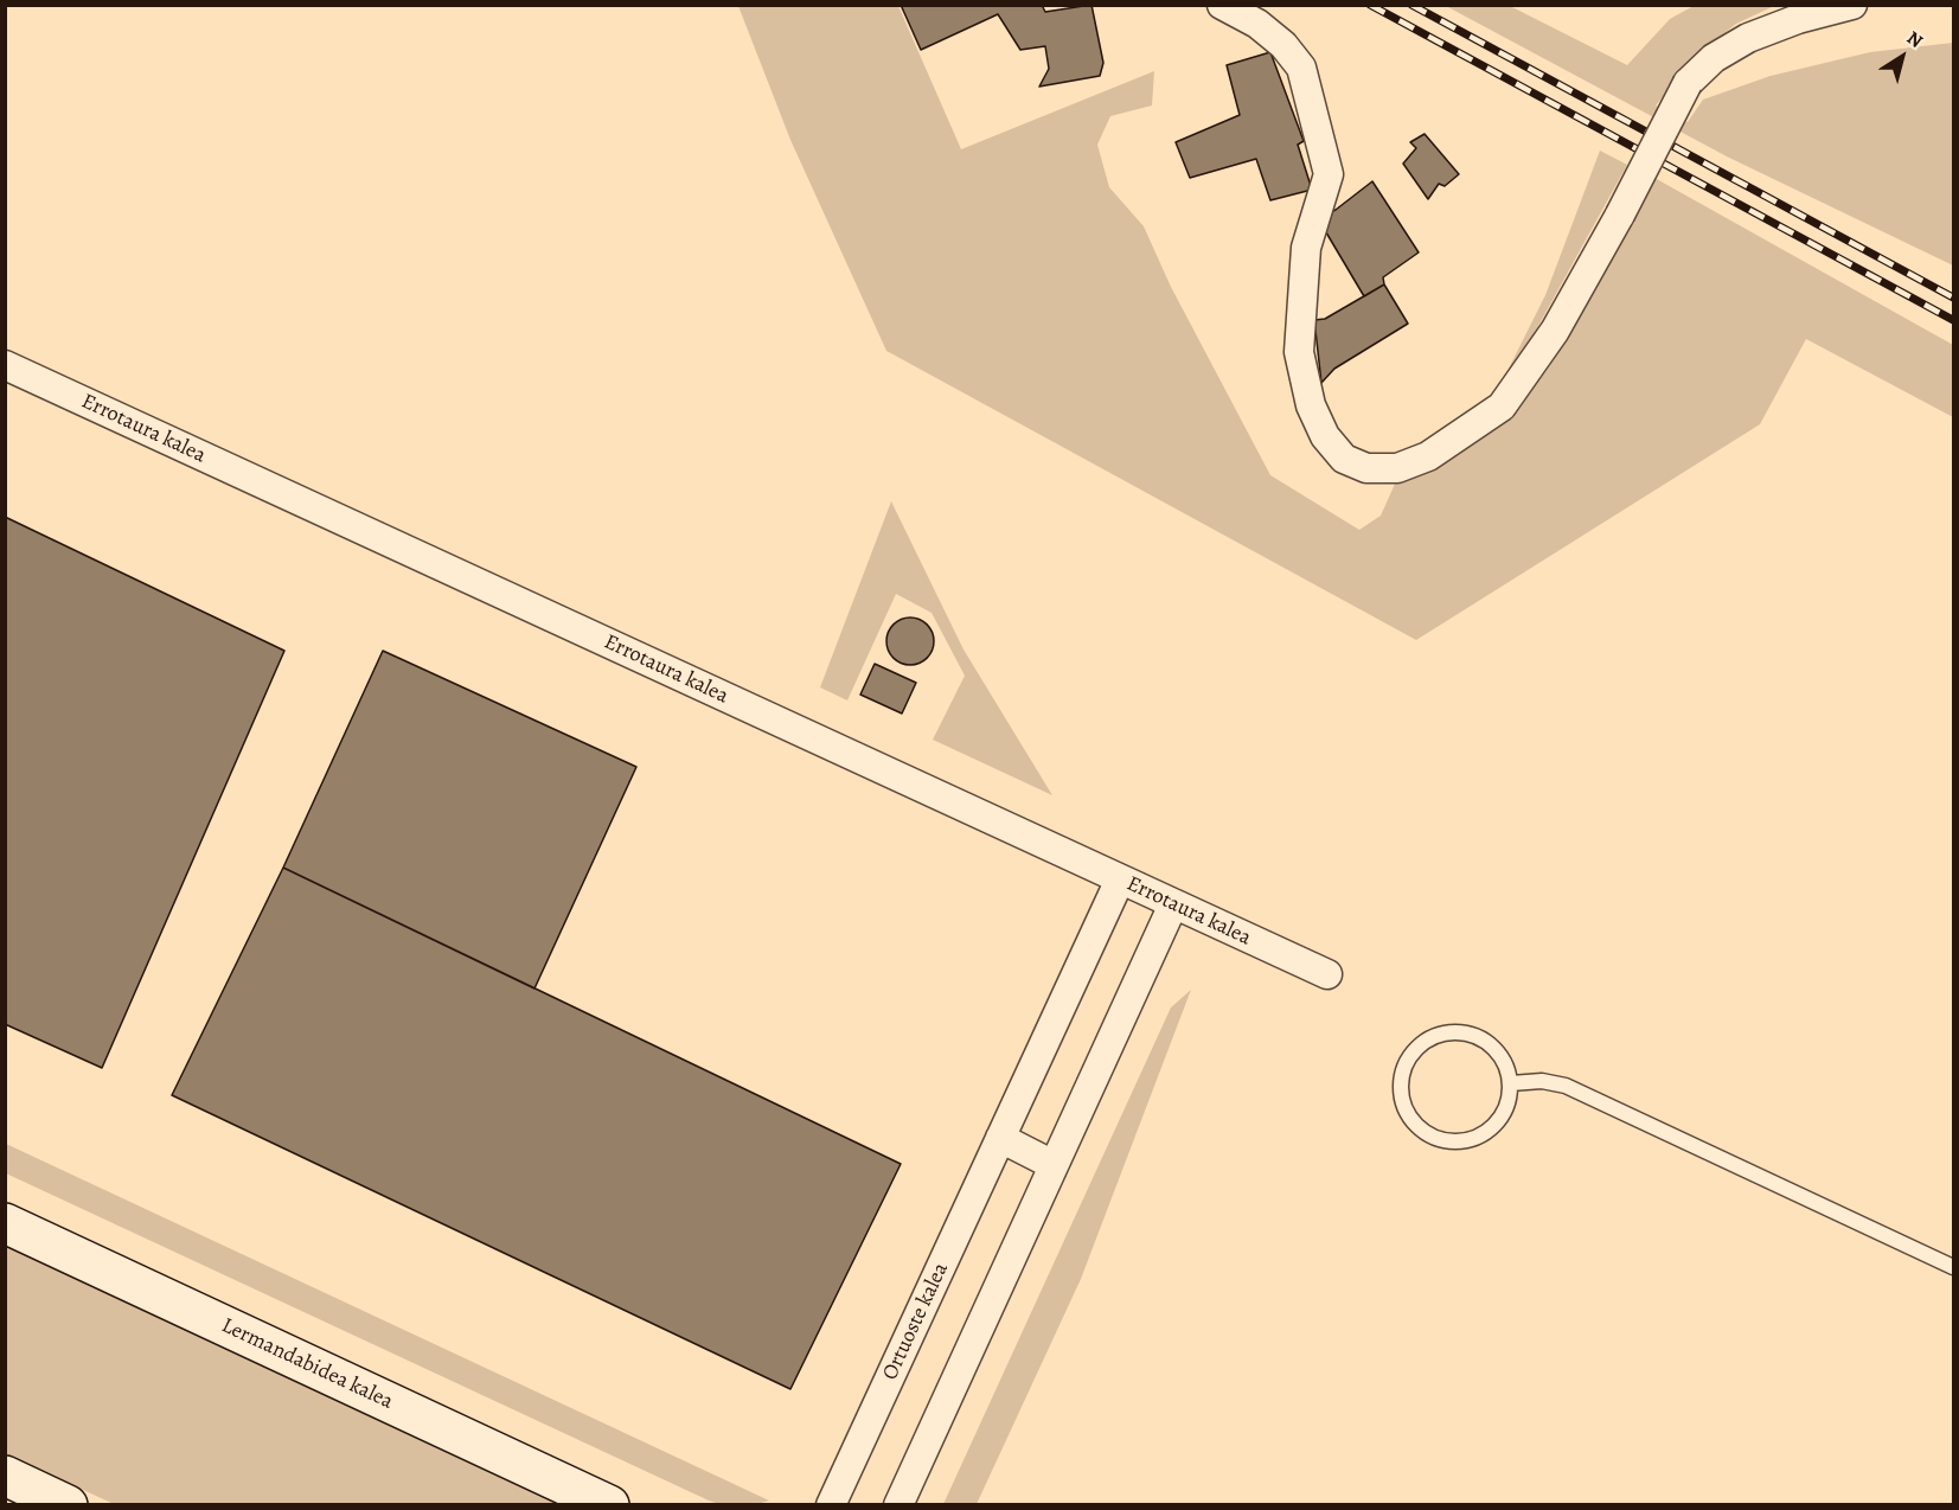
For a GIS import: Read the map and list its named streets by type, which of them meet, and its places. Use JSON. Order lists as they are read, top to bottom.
{
  "streets": {
    "street": ["Errotaura kalea", "Ortuoste kalea", "Lermandabidea kalea"]
  },
  "crossings": [
    ["Errotaura kalea", "Ortuoste kalea"]
  ],
  "north": "top right"
}
